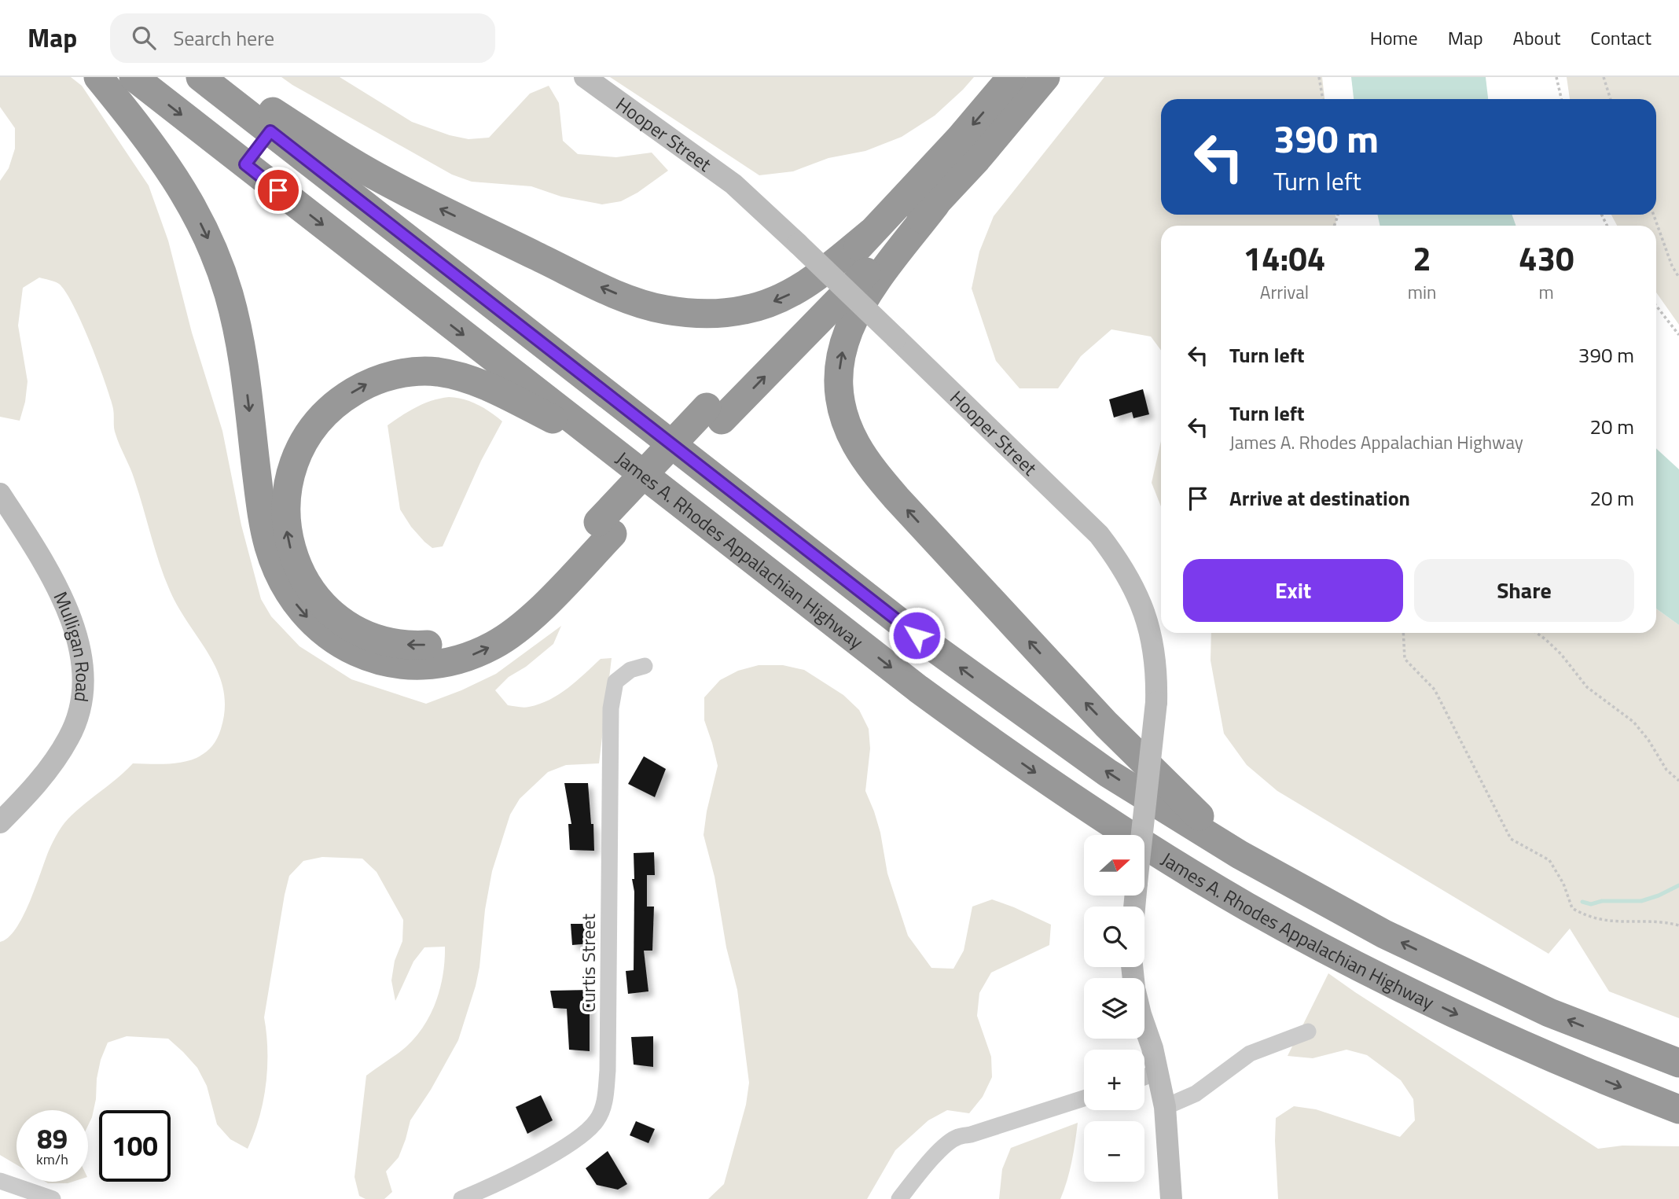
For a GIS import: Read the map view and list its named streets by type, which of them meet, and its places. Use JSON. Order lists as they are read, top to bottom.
{
  "streets": {
    "highway": ["James A. Rhodes Appalachian Highway"],
    "street": ["Hooper Street", "Mulligan Road", "Curtis Street"]
  },
  "north": "right",
  "page": {
    "header": "Map",
    "search": "Search here",
    "nav": [
      "Home",
      "Map",
      "About",
      "Contact"
    ],
    "turn": ["390 m", "Turn left"],
    "eta": [
      "14:04",
      "Arrival",
      "2",
      "min",
      "430",
      "m"
    ],
    "list": [
      {
        "name": "Turn left",
        "value": "390 m"
      },
      {
        "name": "Turn left",
        "note": "James A. Rhodes Appalachian Highway",
        "value": "20 m"
      },
      {
        "name": "Arrive at destination",
        "value": "20 m"
      }
    ],
    "buttons": ["Exit", "Share"],
    "map_buttons": ["+", "−"],
    "speed": "89 km/h",
    "limit": "100"
  }
}
